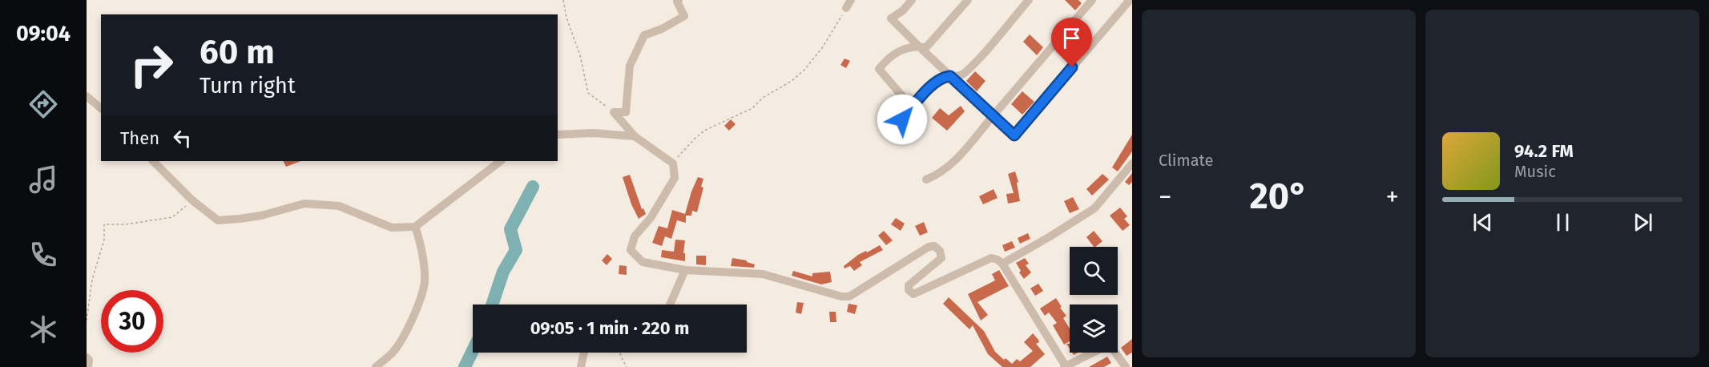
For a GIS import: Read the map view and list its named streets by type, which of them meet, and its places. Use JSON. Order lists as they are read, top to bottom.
{
  "page": {
    "tabs": "09:04",
    "tile": "Climate",
    "turn": ["60 m", "Turn right"],
    "then": "Then",
    "song": ["94.2 FM", "Music"],
    "heat": ["−", "20°", "+"],
    "limit": "30",
    "trip": "09:05 · 1 min · 220 m"
  }
}
